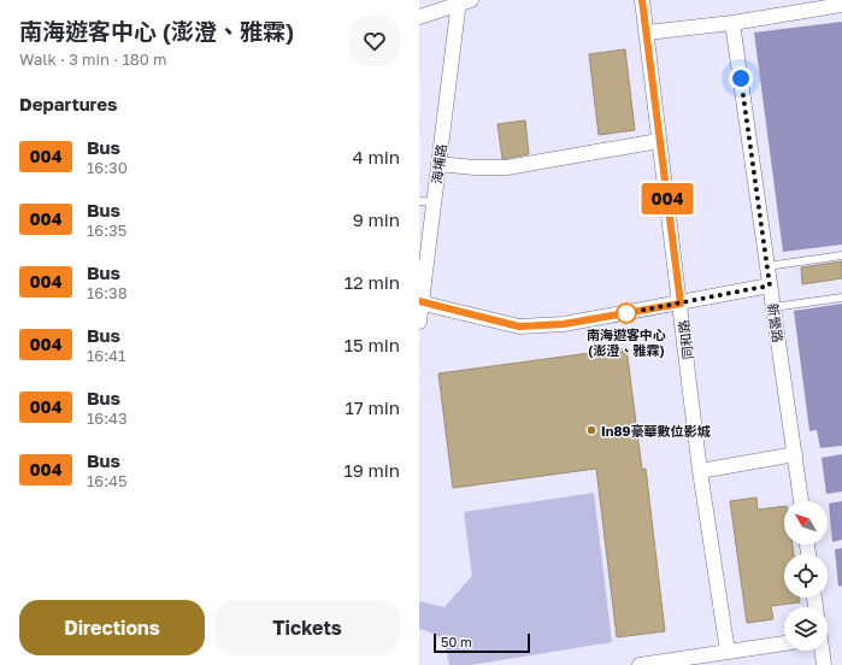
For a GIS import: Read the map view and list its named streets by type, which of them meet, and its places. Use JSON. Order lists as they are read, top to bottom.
{
  "streets": {
    "street": ["海埔路", "新營路", "同和路"]
  },
  "places": ["南海遊客中心 (澎澄、雅霖)", "In89豪華數位影城"],
  "lines": ["bus line 004"],
  "scale_bar": "50 m",
  "north": "top left",
  "page": {
    "heading": [
      ["南海遊客中心 (澎澄、雅霖)", "Walk · 3 min · 180 m"],
      "Departures"
    ],
    "on_map": "004",
    "list": [
      {
        "mark": "004",
        "name": "Bus",
        "note": "16:30",
        "value": "4 min"
      },
      {
        "mark": "004",
        "name": "Bus",
        "note": "16:35",
        "value": "9 min"
      },
      {
        "mark": "004",
        "name": "Bus",
        "note": "16:38",
        "value": "12 min"
      },
      {
        "mark": "004",
        "name": "Bus",
        "note": "16:41",
        "value": "15 min"
      },
      {
        "mark": "004",
        "name": "Bus",
        "note": "16:43",
        "value": "17 min"
      },
      {
        "mark": "004",
        "name": "Bus",
        "note": "16:45",
        "value": "19 min"
      }
    ],
    "buttons": ["Directions", "Tickets"],
    "scale": "50 m"
  }
}
